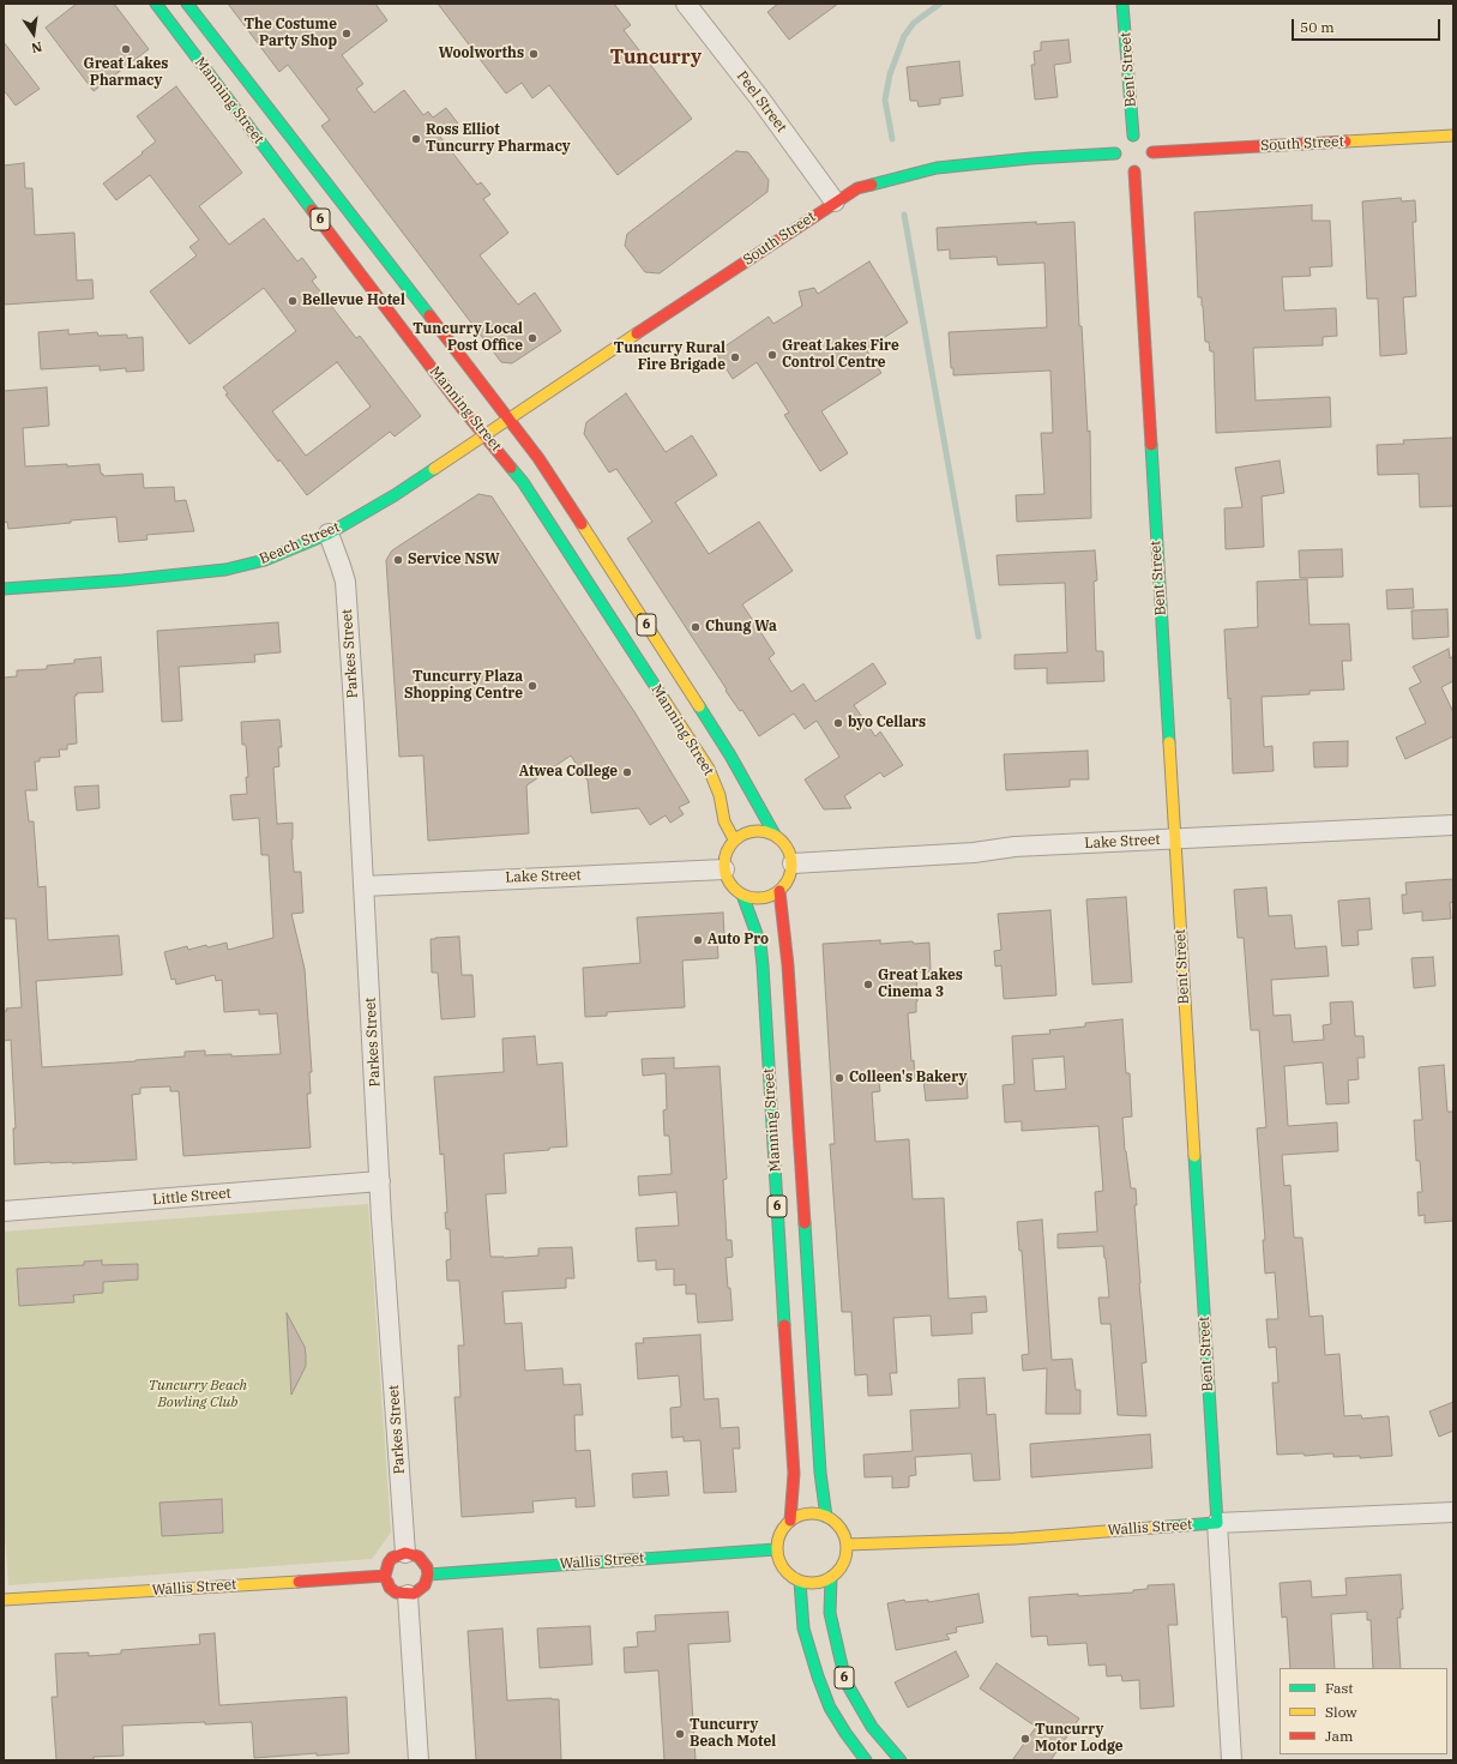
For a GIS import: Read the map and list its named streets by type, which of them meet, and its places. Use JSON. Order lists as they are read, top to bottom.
{
  "streets": {
    "street": [
      "Bent Street",
      "Manning Street",
      "Peel Street",
      "South Street",
      "6",
      "Beach Street",
      "Parkes Street",
      "Lake Street",
      "Little Street",
      "Wallis Street"
    ]
  },
  "crossings": [
    ["Bent Street", "South Street"],
    ["Bent Street", "Lake Street"],
    ["Bent Street", "Wallis Street"],
    ["Manning Street", "South Street"],
    ["Manning Street", "6"],
    ["Manning Street", "Beach Street"],
    ["Manning Street", "Lake Street"],
    ["Manning Street", "Wallis Street"],
    ["Peel Street", "South Street"],
    ["South Street", "Beach Street"],
    ["6", "Lake Street"],
    ["6", "Wallis Street"],
    ["Beach Street", "Parkes Street"],
    ["Parkes Street", "Lake Street"],
    ["Parkes Street", "Little Street"],
    ["Parkes Street", "Wallis Street"]
  ],
  "districts": ["Tuncurry"],
  "parks": ["Tuncurry Beach Bowling Club"],
  "places": [
    "The Costume Party Shop",
    "Great Lakes Pharmacy",
    "Woolworths",
    "Ross Elliot Tuncurry Pharmacy",
    "Bellevue Hotel",
    "Tuncurry Local Post Office",
    "Great Lakes Fire Control Centre",
    "Tuncurry Rural Fire Brigade",
    "Service NSW",
    "Chung Wa",
    "Tuncurry Plaza Shopping Centre",
    "byo Cellars",
    "Atwea College",
    "Auto Pro",
    "Great Lakes Cinema 3",
    "Colleen's Bakery",
    "Tuncurry Beach Motel",
    "Tuncurry Motor Lodge"
  ],
  "legend": ["Fast", "Slow", "Jam"],
  "scale_bar": "50 m",
  "north": "bottom"
}
